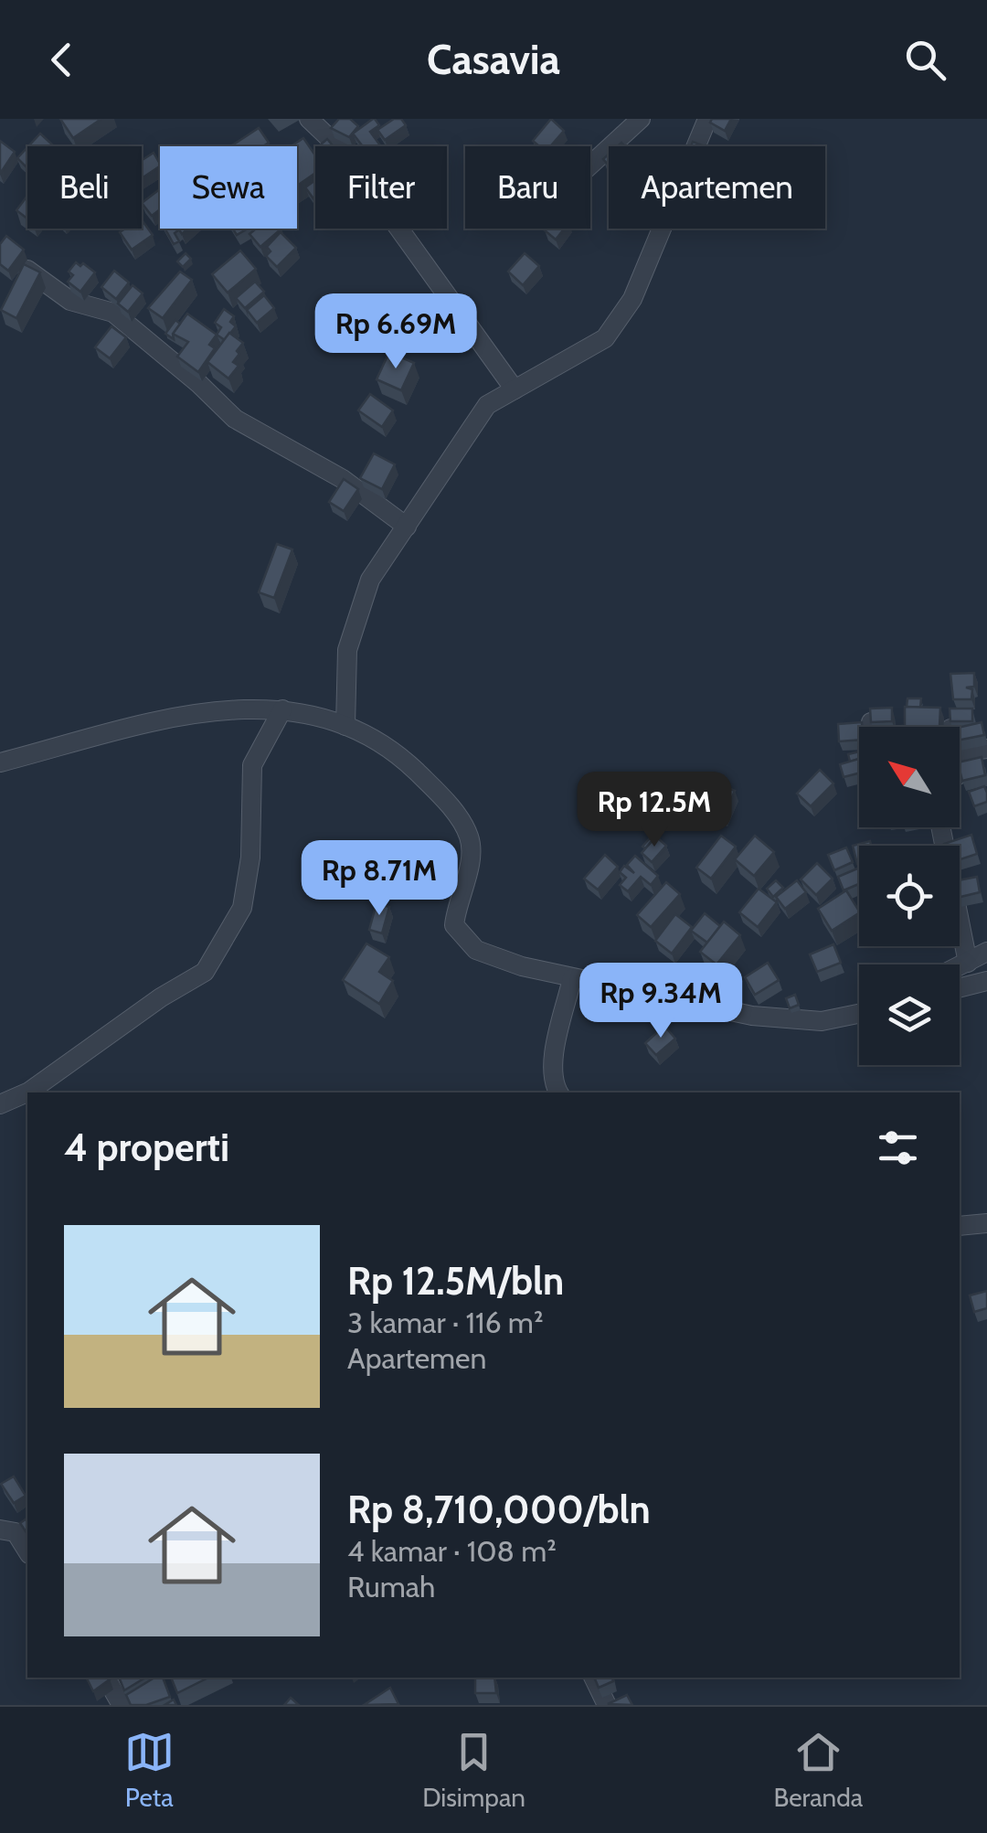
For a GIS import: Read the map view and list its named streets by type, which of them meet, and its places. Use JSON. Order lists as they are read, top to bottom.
{
  "north": "top left",
  "page": {
    "header": "Casavia",
    "chip": [
      "Beli",
      "Sewa",
      "Filter",
      "Baru",
      "Apartemen"
    ],
    "price": [
      "Rp 6.69M",
      "Rp 12.5M",
      "Rp 8.71M",
      "Rp 9.34M"
    ],
    "heading": "4 properti",
    "list": [
      {
        "name": "Rp 12.5M/bln",
        "note": "3 kamar · 116 m² · Apartemen"
      },
      {
        "name": "Rp 8,710,000/bln",
        "note": "4 kamar · 108 m² · Rumah"
      }
    ],
    "tabs": ["Peta", "Disimpan", "Beranda"]
  }
}
